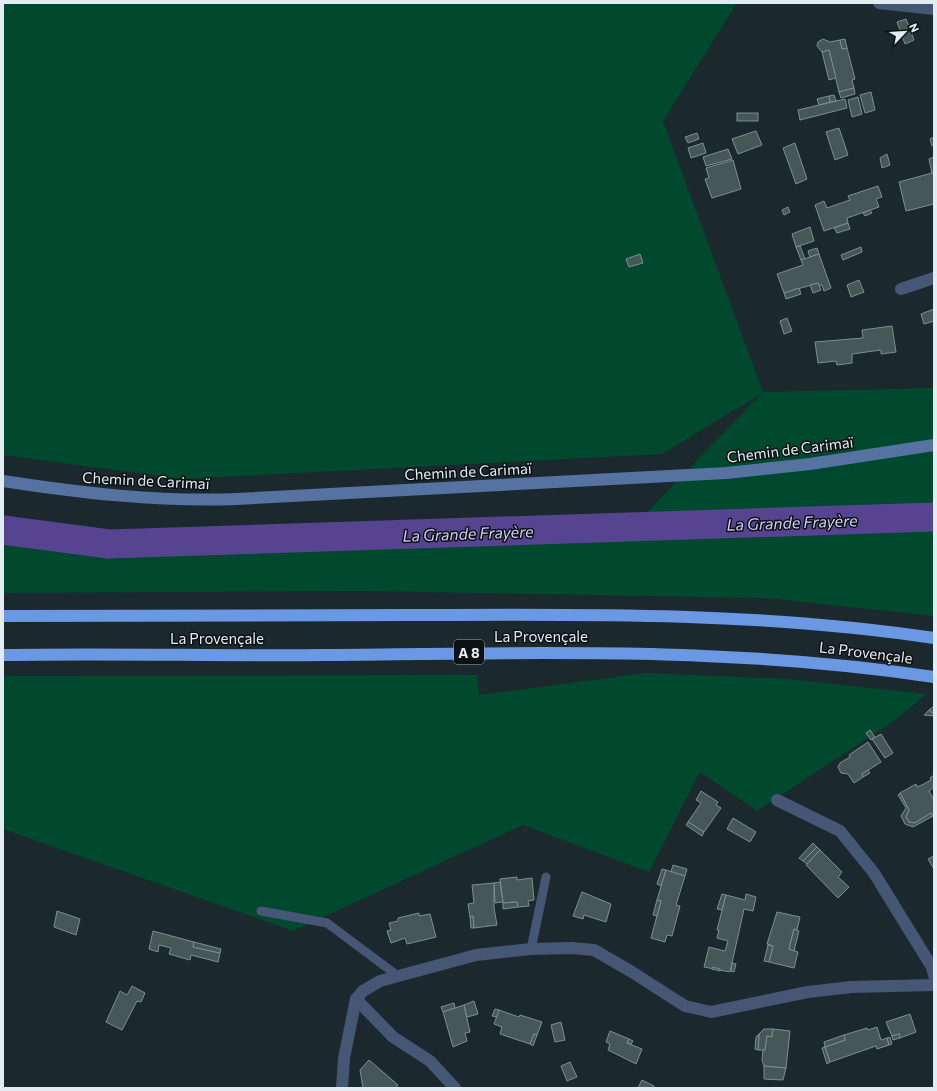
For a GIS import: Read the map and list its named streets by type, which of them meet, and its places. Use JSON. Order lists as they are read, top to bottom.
{
  "streets": {
    "highway": ["La Provençale", "A 8"],
    "street": ["Chemin de Carimaï"]
  },
  "water": ["La Grande Frayère"],
  "north": "top right"
}
